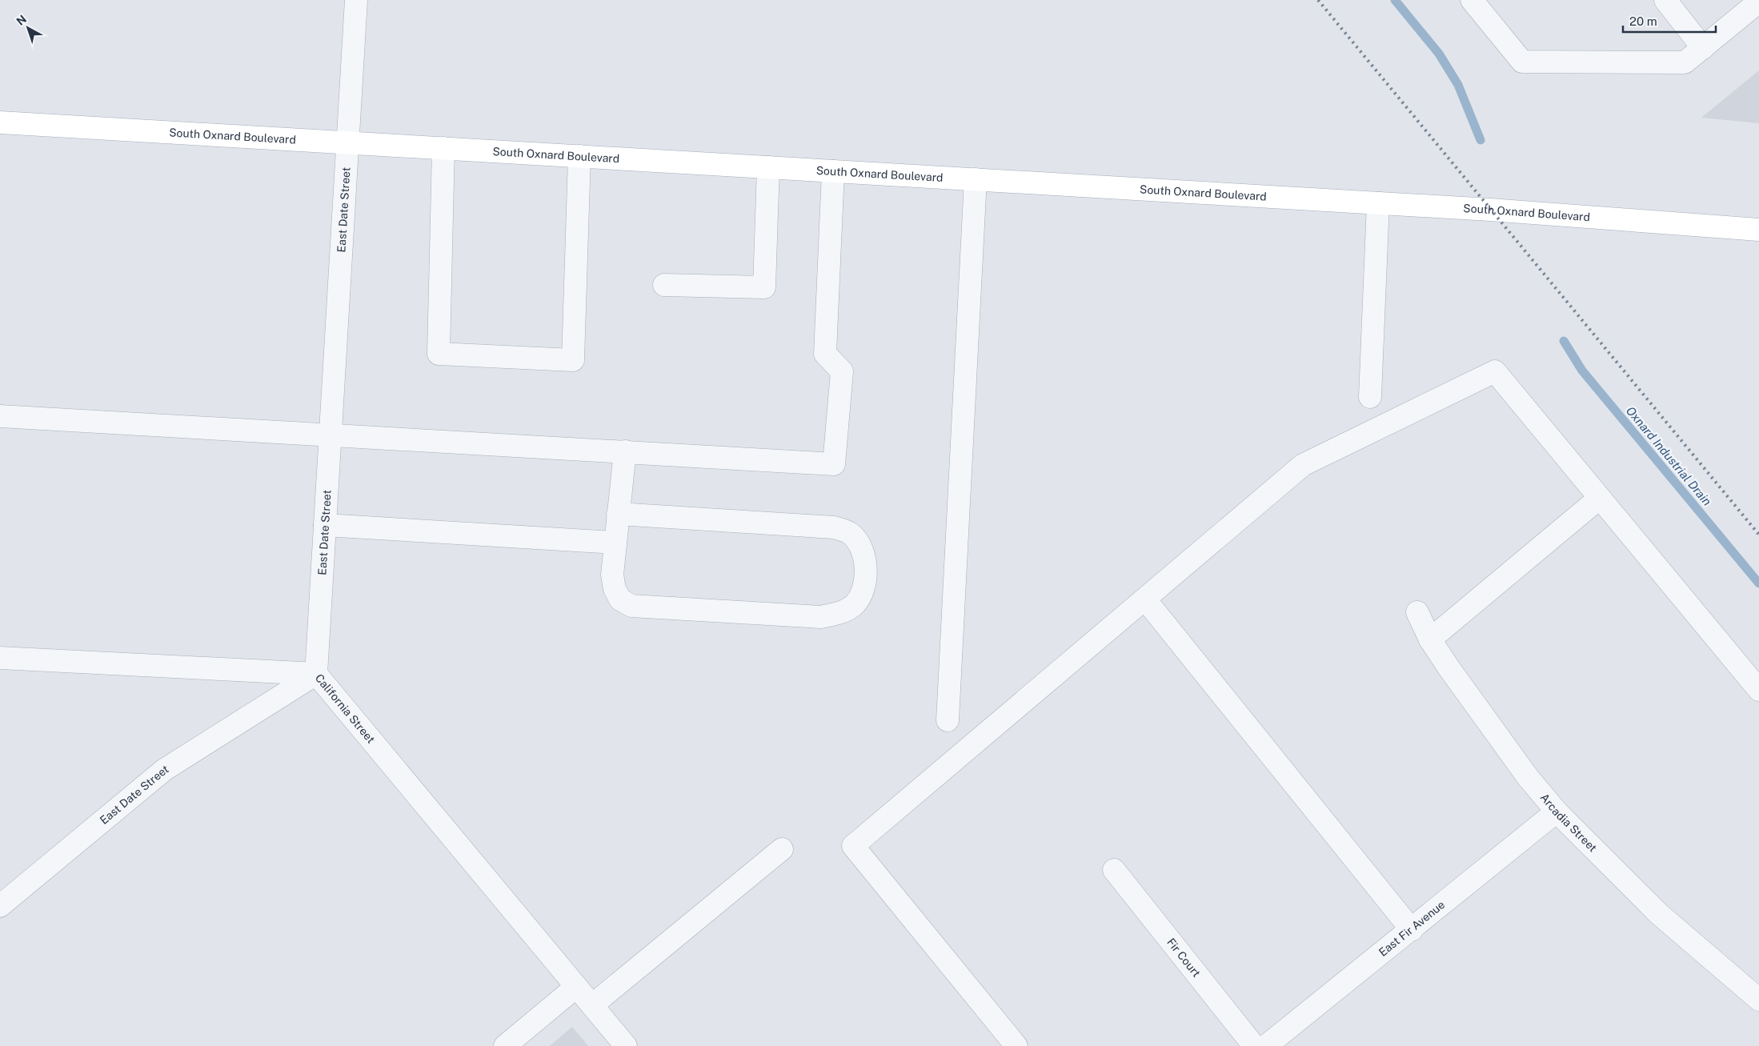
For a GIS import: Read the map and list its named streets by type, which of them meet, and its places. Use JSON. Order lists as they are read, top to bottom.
{
  "streets": {
    "main road": ["South Oxnard Boulevard"],
    "street": [
      "East Date Street",
      "California Street",
      "Arcadia Street",
      "East Fir Avenue",
      "Fir Court"
    ]
  },
  "crossings": [
    ["South Oxnard Boulevard", "East Date Street"],
    ["East Date Street", "California Street"],
    ["Arcadia Street", "East Fir Avenue"]
  ],
  "water": ["Oxnard Industrial Drain"],
  "scale_bar": "20 m",
  "north": "top left"
}
